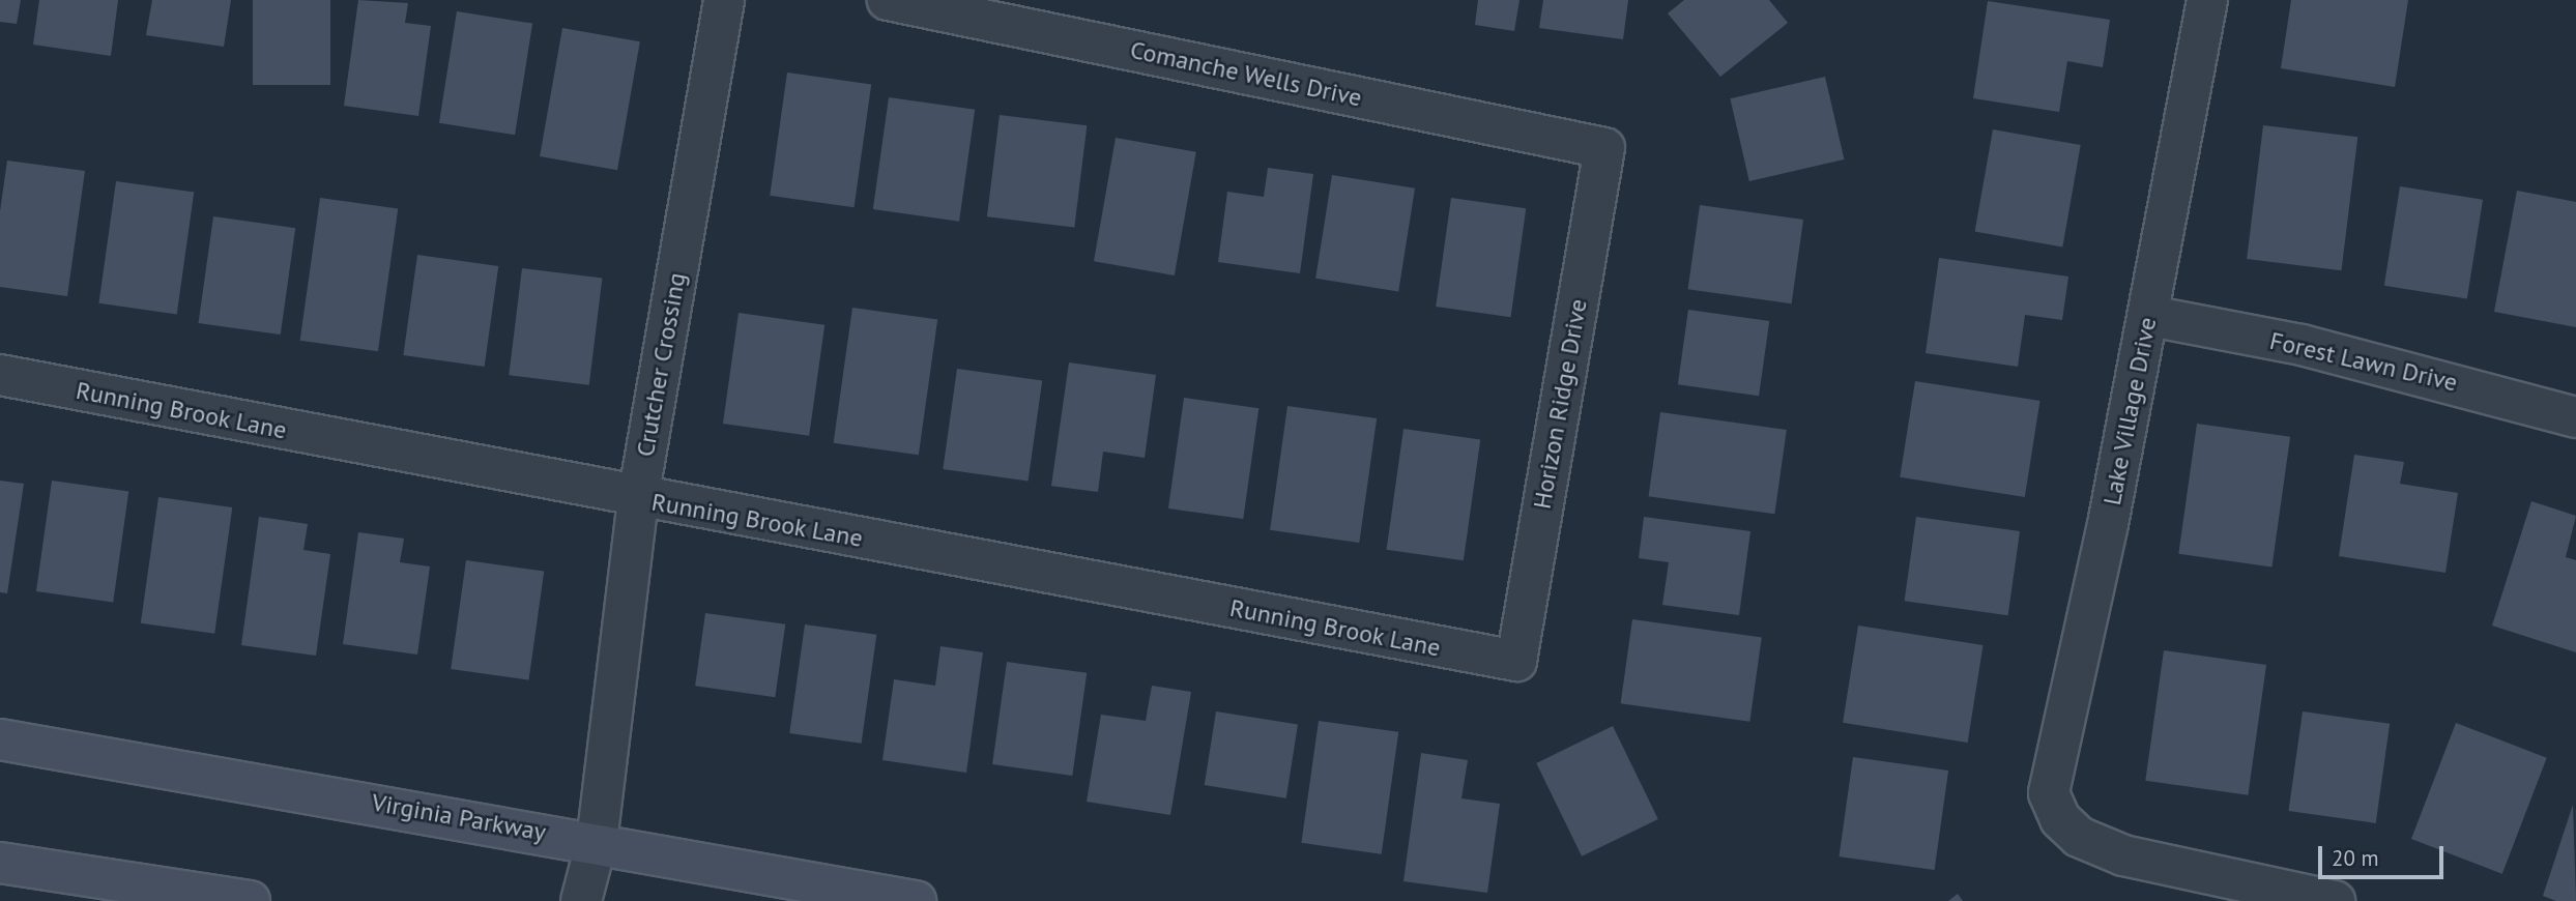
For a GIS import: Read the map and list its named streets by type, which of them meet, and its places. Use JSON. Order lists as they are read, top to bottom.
{
  "streets": {
    "main road": ["Virginia Parkway"],
    "street": [
      "Comanche Wells Drive",
      "Forest Lawn Drive",
      "Crutcher Crossing",
      "Horizon Ridge Drive",
      "Running Brook Lane",
      "Lake Village Drive"
    ]
  },
  "crossings": [
    ["Comanche Wells Drive", "Horizon Ridge Drive"],
    ["Forest Lawn Drive", "Lake Village Drive"],
    ["Crutcher Crossing", "Running Brook Lane"],
    ["Crutcher Crossing", "Virginia Parkway"],
    ["Horizon Ridge Drive", "Running Brook Lane"]
  ],
  "scale_bar": "20 m"
}
